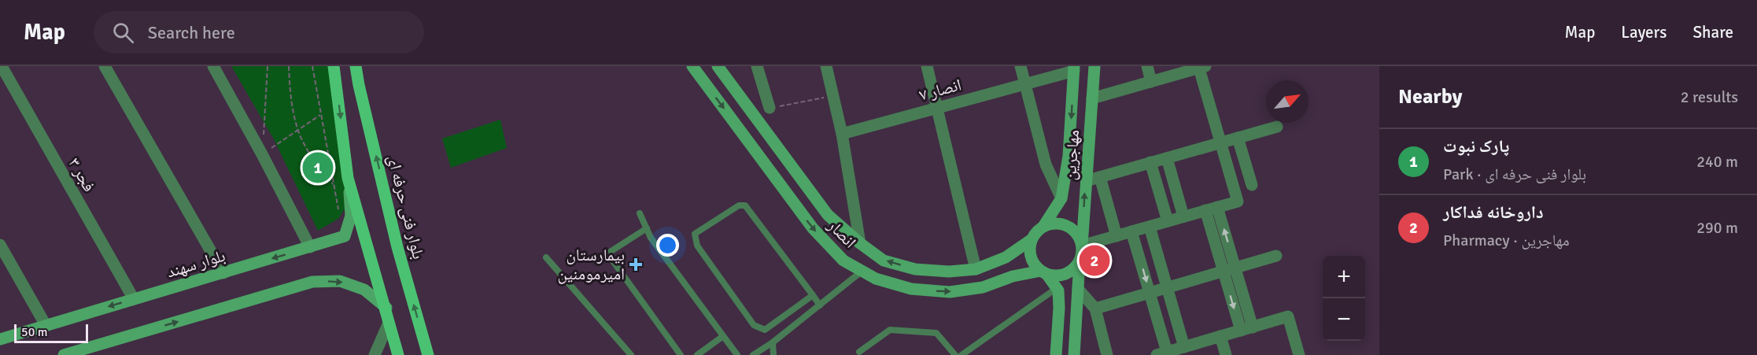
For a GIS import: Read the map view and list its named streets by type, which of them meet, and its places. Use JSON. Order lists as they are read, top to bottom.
{
  "streets": {
    "main road": [
      "مهاجرین",
      "بلوار فنی حرفه ای",
      "انصار",
      "بلوار سهند"
    ],
    "street": ["انصار ۷", "فجر ۳"]
  },
  "crossings": [
    ["انصار ۷", "مهاجرین"],
    ["مهاجرین", "انصار"],
    ["فجر ۳", "بلوار سهند"]
  ],
  "places": {
    "health": ["بیمارستان امیرمومنین"]
  },
  "scale_bar": "50 m",
  "north": "top right",
  "page": {
    "header": "Map",
    "search": "Search here",
    "nav": ["Map", "Layers", "Share"],
    "heading": ["Nearby", "2 results"],
    "list": [
      {
        "mark": "1",
        "name": "پارک نبوت",
        "note": "Park · بلوار فنی حرفه ای",
        "value": "240 m"
      },
      {
        "mark": "2",
        "name": "داروخانه فداکار",
        "note": "Pharmacy · مهاجرین",
        "value": "290 m"
      }
    ],
    "pins": ["1", "2"],
    "map_buttons": ["+", "−"],
    "scale": "50 m"
  }
}
